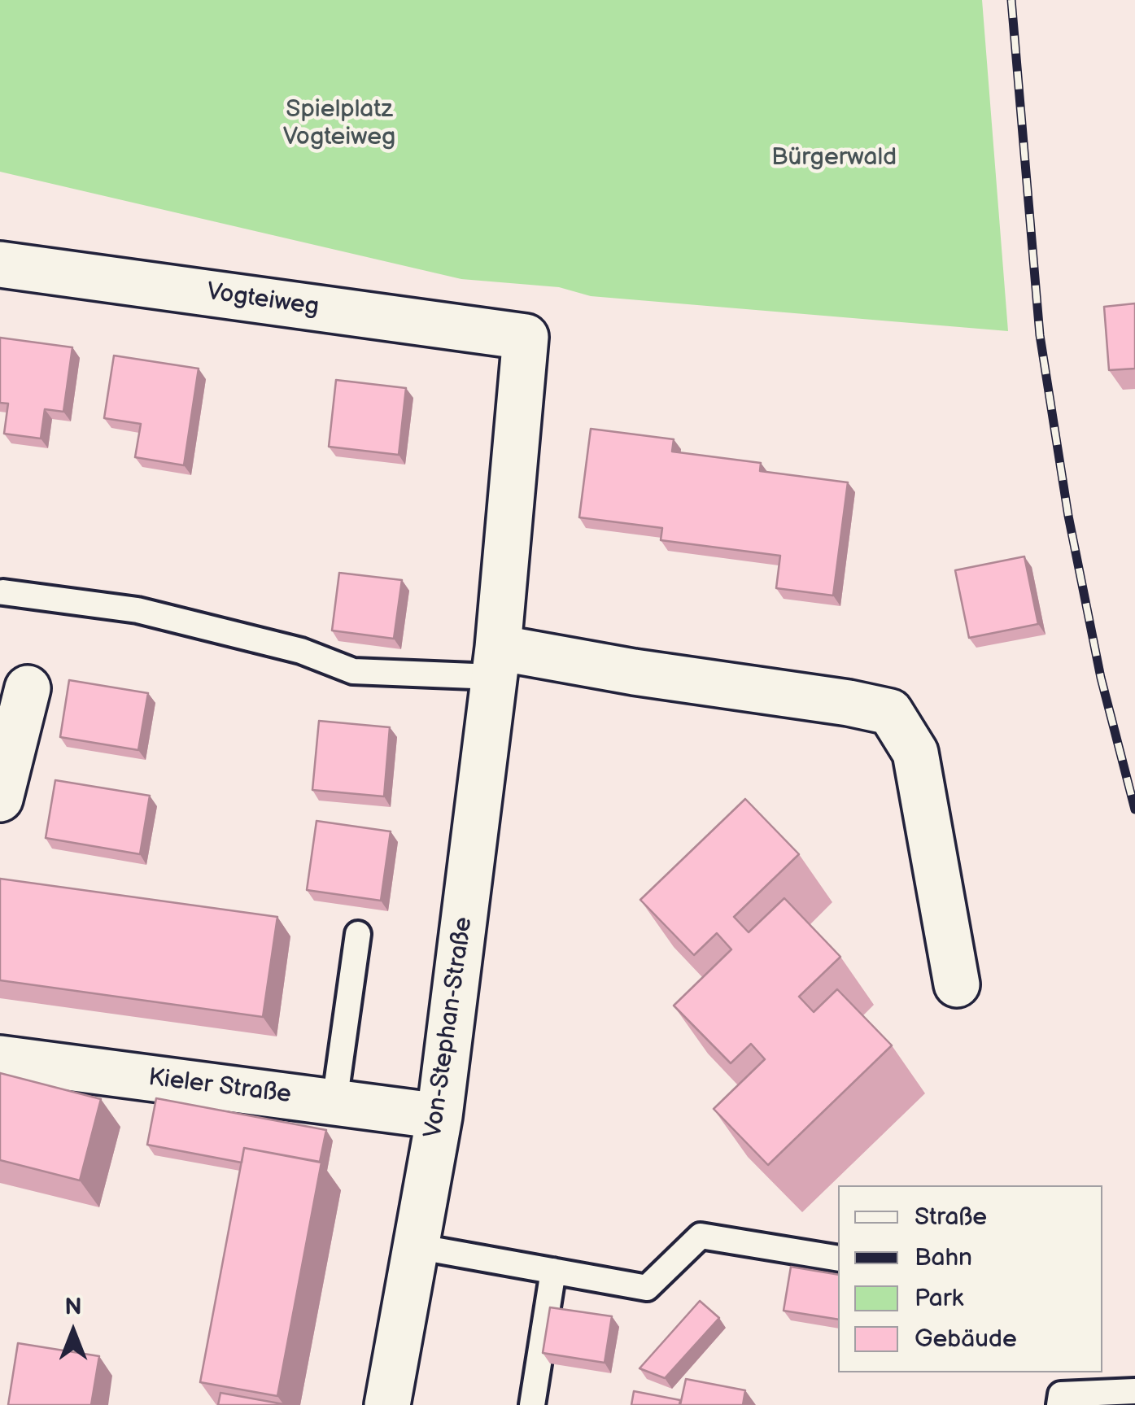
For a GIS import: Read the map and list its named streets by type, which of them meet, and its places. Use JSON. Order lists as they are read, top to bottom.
{
  "streets": {
    "street": ["Vogteiweg", "Von-Stephan-Straße", "Kieler Straße"]
  },
  "crossings": [
    ["Vogteiweg", "Von-Stephan-Straße"],
    ["Von-Stephan-Straße", "Kieler Straße"]
  ],
  "parks": ["Spielplatz Vogteiweg", "Bürgerwald"],
  "legend": [
    "Straße",
    "Bahn",
    "Park",
    "Gebäude"
  ],
  "north": "top"
}
